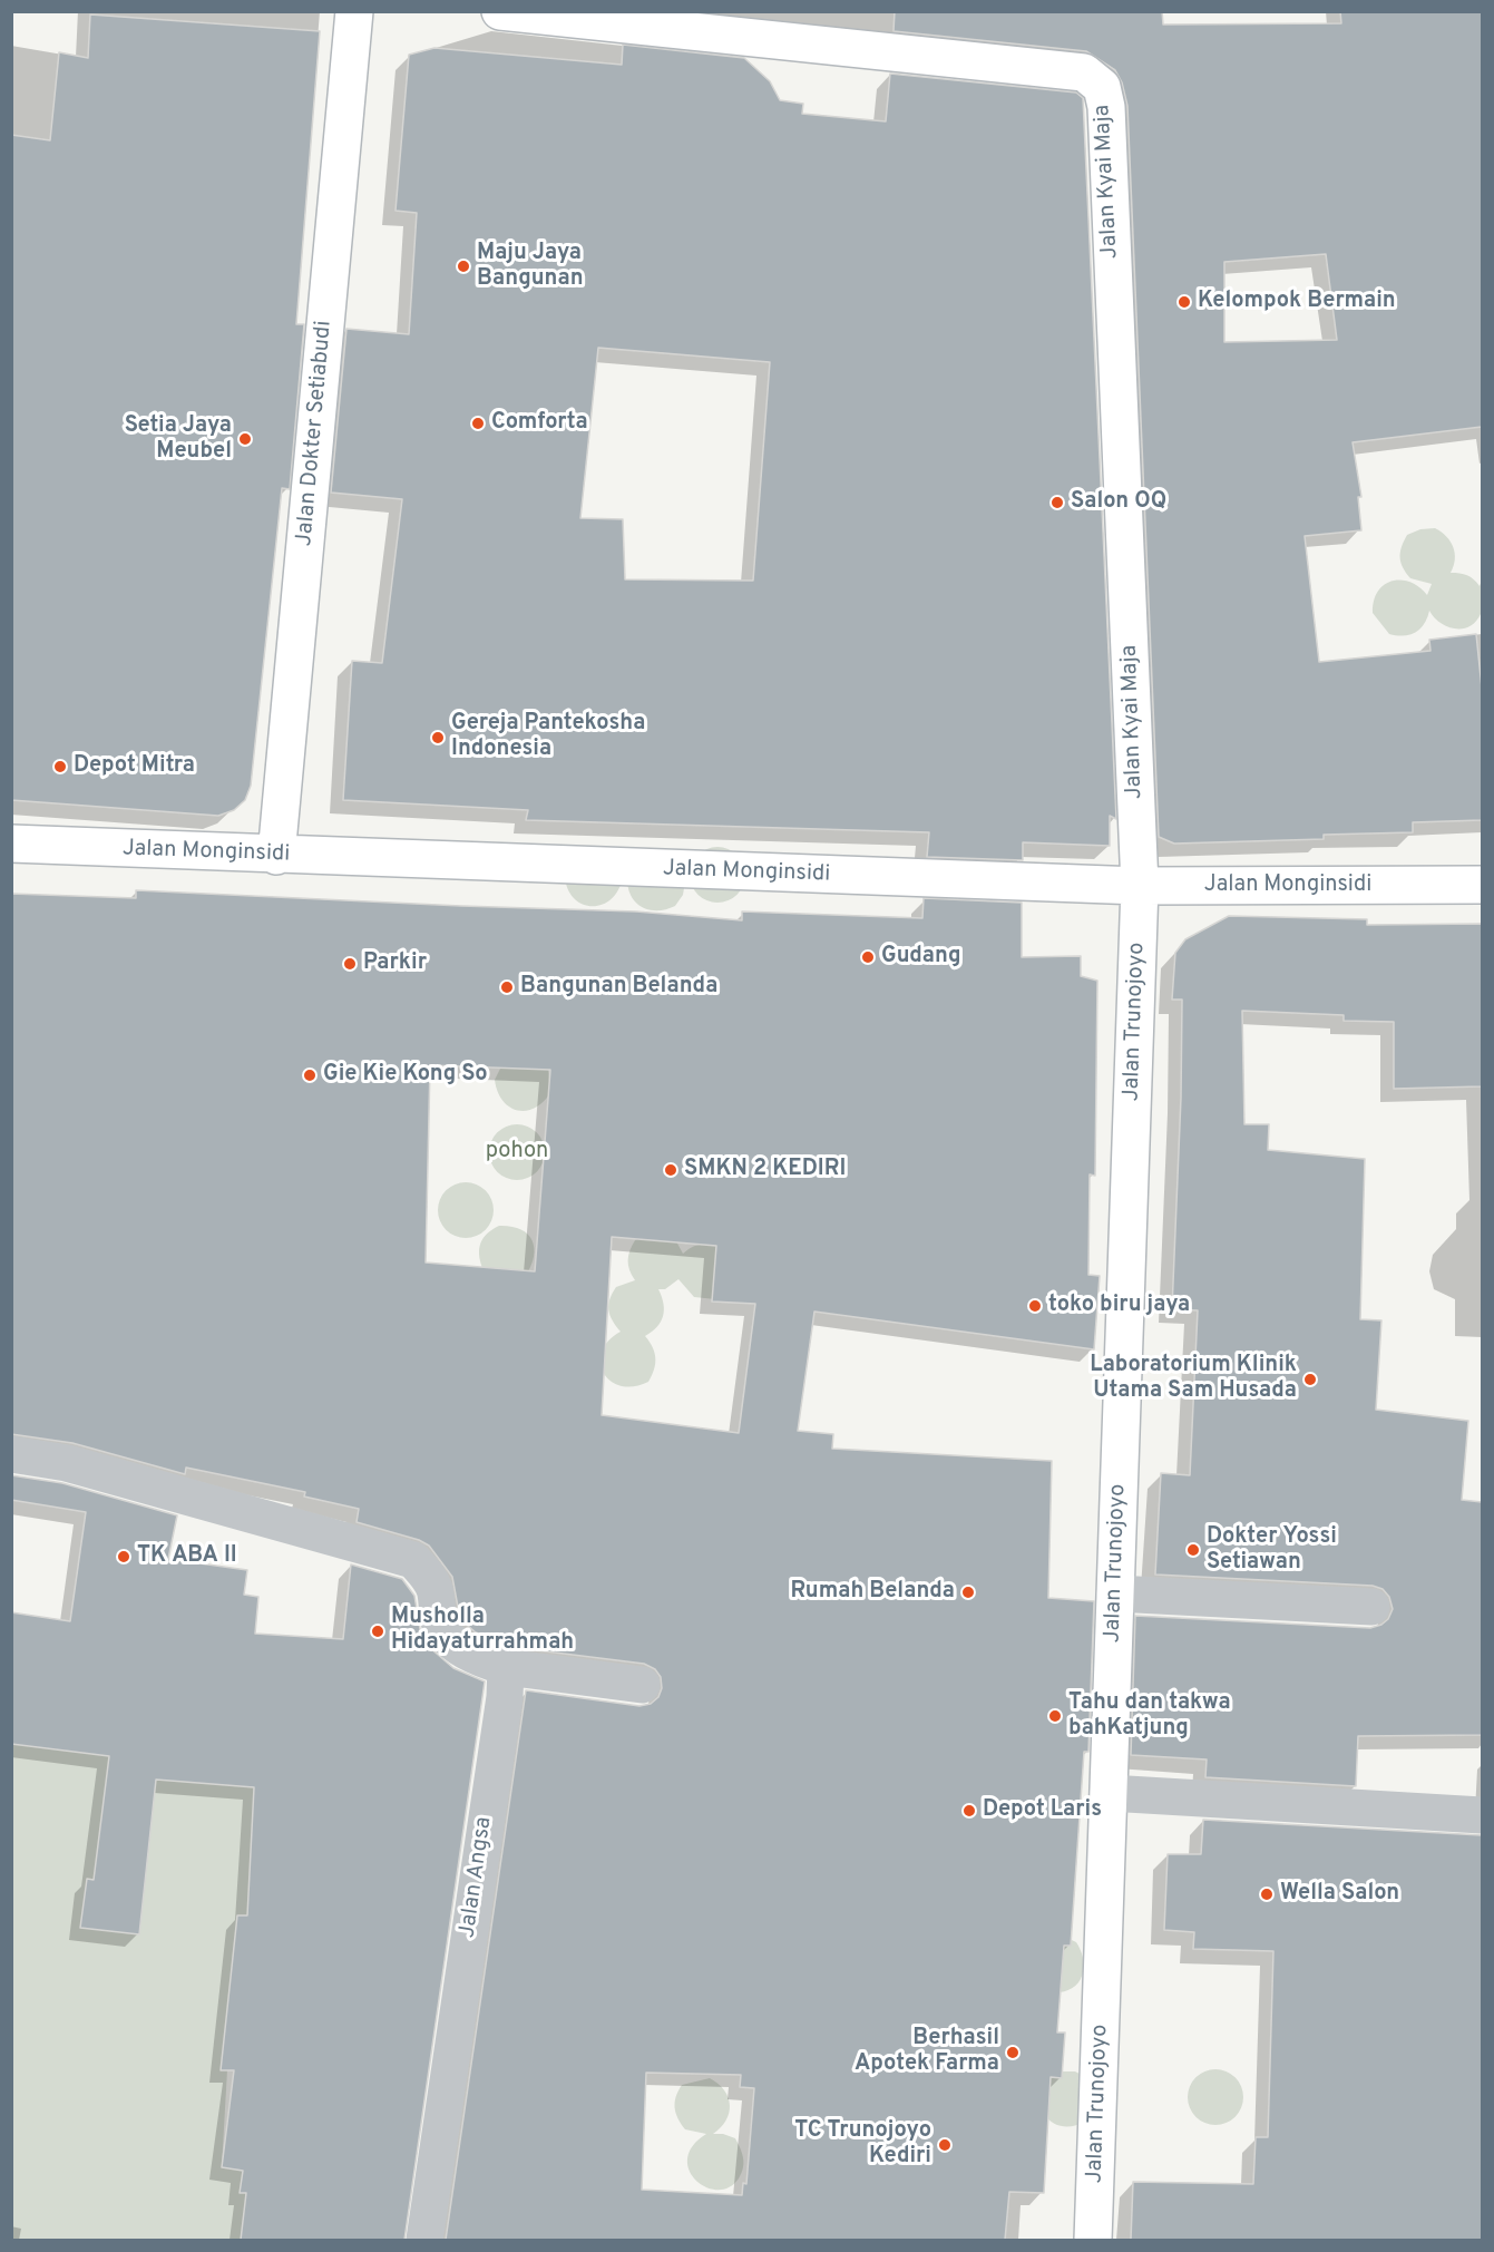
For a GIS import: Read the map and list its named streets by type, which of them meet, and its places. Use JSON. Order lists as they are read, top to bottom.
{
  "streets": {
    "street": [
      "Jalan Kyai Maja",
      "Jalan Dokter Setiabudi",
      "Jalan Monginsidi",
      "Jalan Trunojoyo",
      "Jalan Angsa"
    ]
  },
  "crossings": [
    ["Jalan Kyai Maja", "Jalan Monginsidi"],
    ["Jalan Kyai Maja", "Jalan Trunojoyo"],
    ["Jalan Dokter Setiabudi", "Jalan Monginsidi"],
    ["Jalan Monginsidi", "Jalan Trunojoyo"]
  ],
  "parks": ["pohon"],
  "places": [
    "Maju Jaya Bangunan",
    "Kelompok Bermain",
    "Comforta",
    "Setia Jaya Meubel",
    "Salon OQ",
    "Gereja Pantekosha Indonesia",
    "Depot Mitra",
    "Gudang",
    "Parkir",
    "Bangunan Belanda",
    "Gie Kie Kong So",
    "SMKN 2 KEDIRI",
    "toko biru jaya",
    "Laboratorium Klinik Utama Sam Husada",
    "Dokter Yossi Setiawan",
    "TK ABA II",
    "Rumah Belanda",
    "Musholla Hidayaturrahmah",
    "Tahu dan takwa bahKatjung",
    "Depot Laris",
    "Wella Salon",
    "Berhasil Apotek Farma",
    "TC Trunojoyo Kediri"
  ]
}
